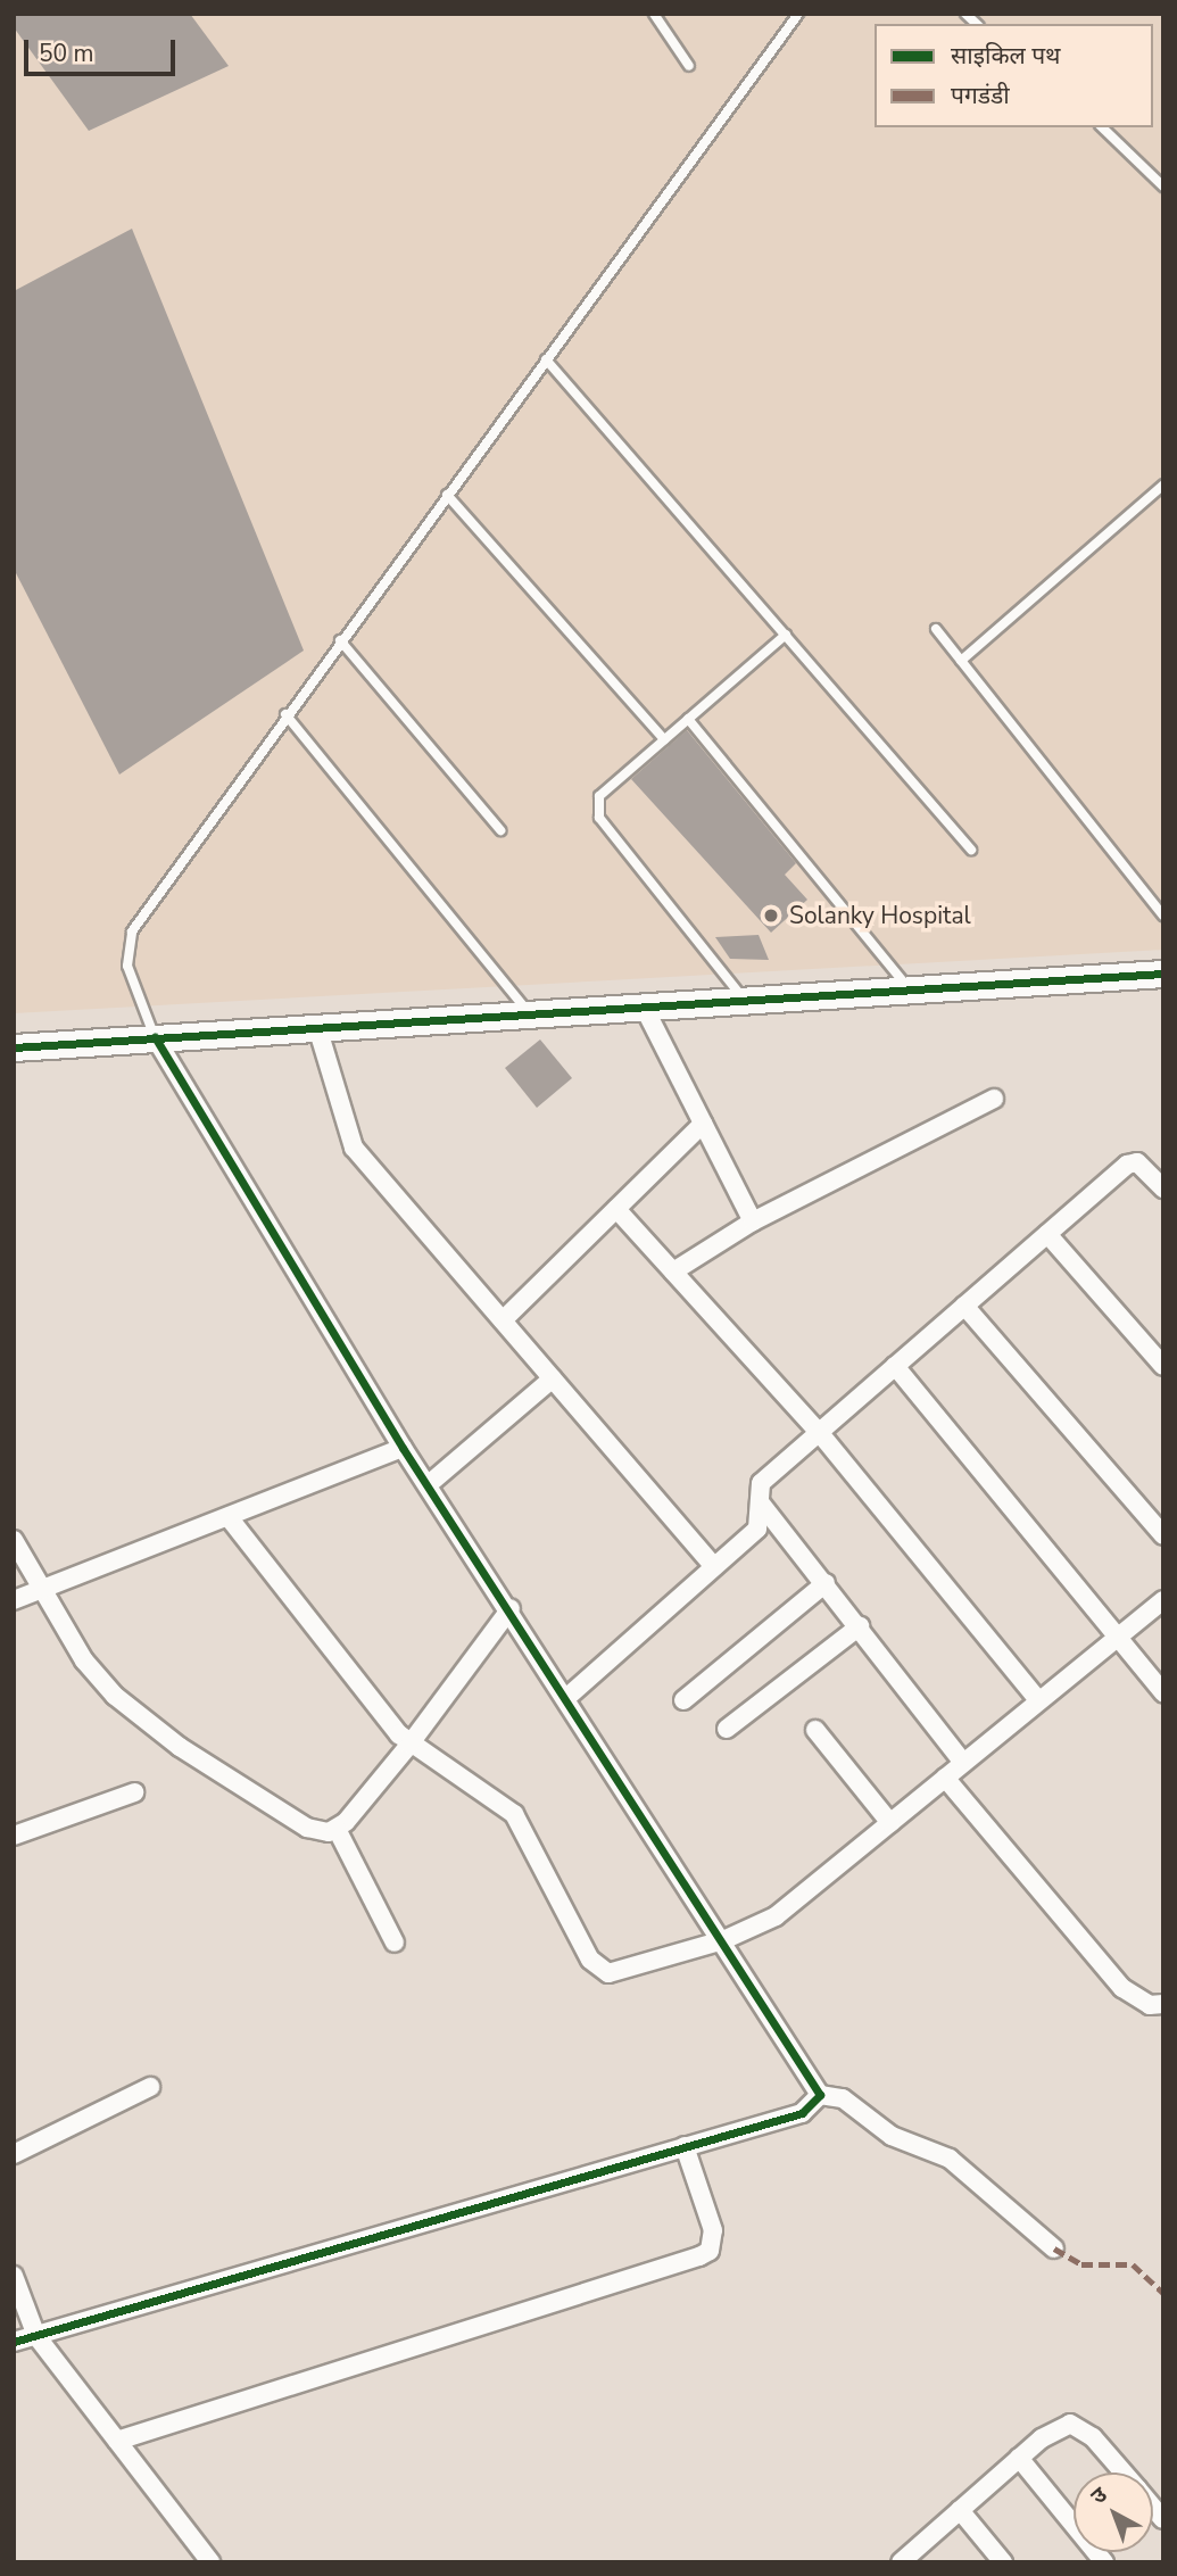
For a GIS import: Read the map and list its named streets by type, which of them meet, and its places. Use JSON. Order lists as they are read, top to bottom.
{
  "places": ["Solanky Hospital"],
  "legend": ["साइकिल पथ", "पगडंडी"],
  "scale_bar": "50 m",
  "north": "top left"
}
